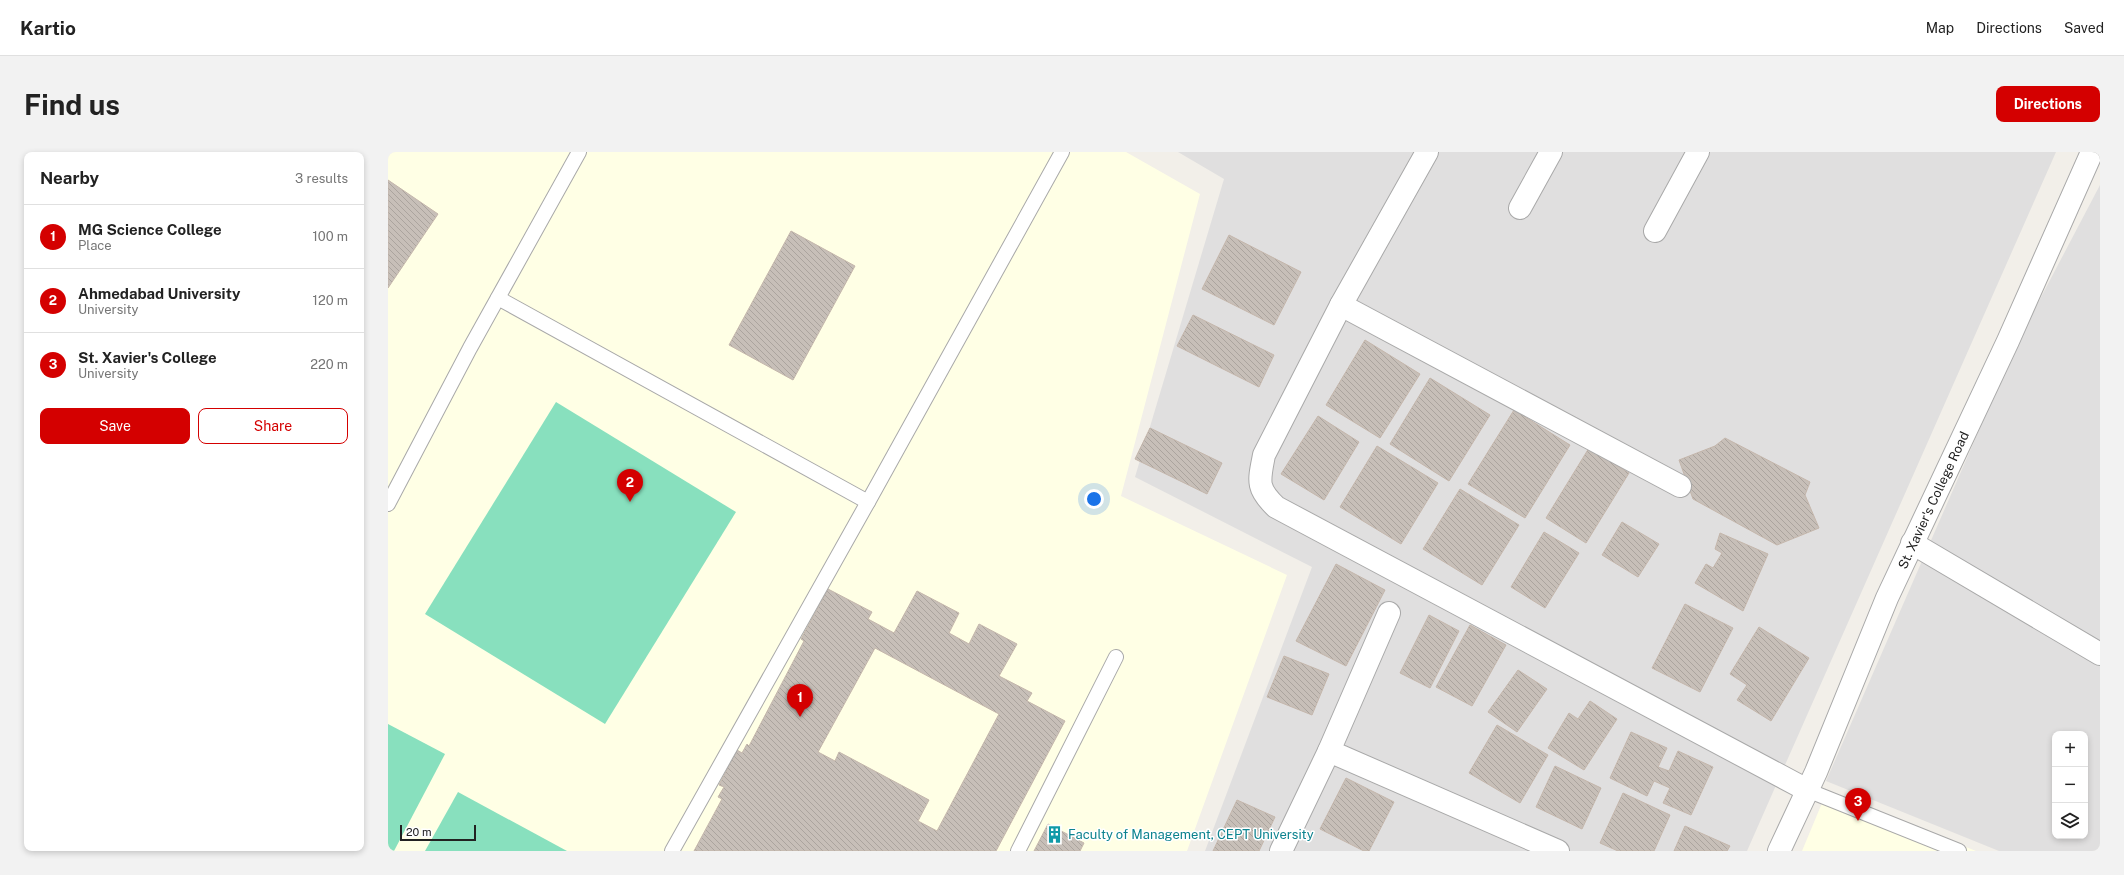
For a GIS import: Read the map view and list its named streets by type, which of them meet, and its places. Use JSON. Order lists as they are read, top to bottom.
{
  "streets": {
    "street": ["St. Xavier's College Road"]
  },
  "places": {
    "building": ["Faculty of Management, CEPT University"]
  },
  "scale_bar": "20 m",
  "page": {
    "header": "Kartio",
    "nav": ["Map", "Directions", "Saved"],
    "buttons": [
      "Directions",
      ["Save", "Share"]
    ],
    "title": "Find us",
    "heading": ["Nearby", "3 results"],
    "list": [
      {
        "mark": "1",
        "name": "MG Science College",
        "note": "Place",
        "value": "100 m"
      },
      {
        "mark": "2",
        "name": "Ahmedabad University",
        "note": "University",
        "value": "120 m"
      },
      {
        "mark": "3",
        "name": "St. Xavier's College",
        "note": "University",
        "value": "220 m"
      }
    ],
    "pins": ["2", "1", "3"],
    "map_buttons": ["+", "−"],
    "scale": "20 m"
  }
}
